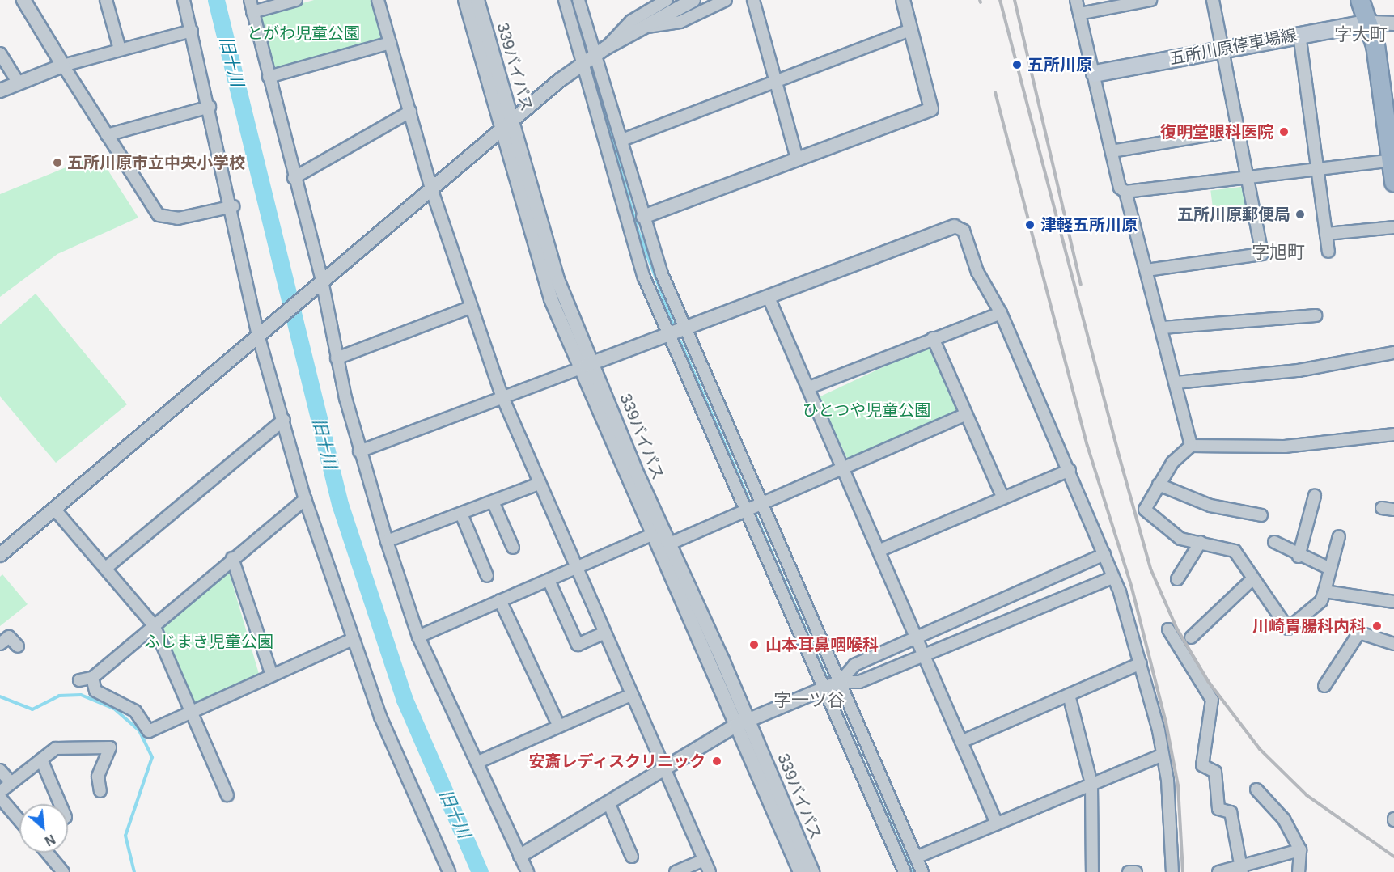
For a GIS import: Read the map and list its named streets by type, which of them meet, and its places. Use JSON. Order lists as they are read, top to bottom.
{
  "streets": {
    "main road": ["五所川原停車場線"],
    "street": ["339バイパス"]
  },
  "districts": ["字大町", "字旭町", "字一ツ谷"],
  "water": ["旧十川"],
  "parks": ["とがわ児童公園", "ひとつや児童公園", "ふじまき児童公園"],
  "places": [
    "五所川原",
    "復明堂眼科医院",
    "五所川原市立中央小学校",
    "五所川原郵便局",
    "津軽五所川原",
    "川崎胃腸科内科",
    "山本耳鼻咽喉科",
    "安斎レディスクリニック"
  ],
  "north": "bottom right"
}
